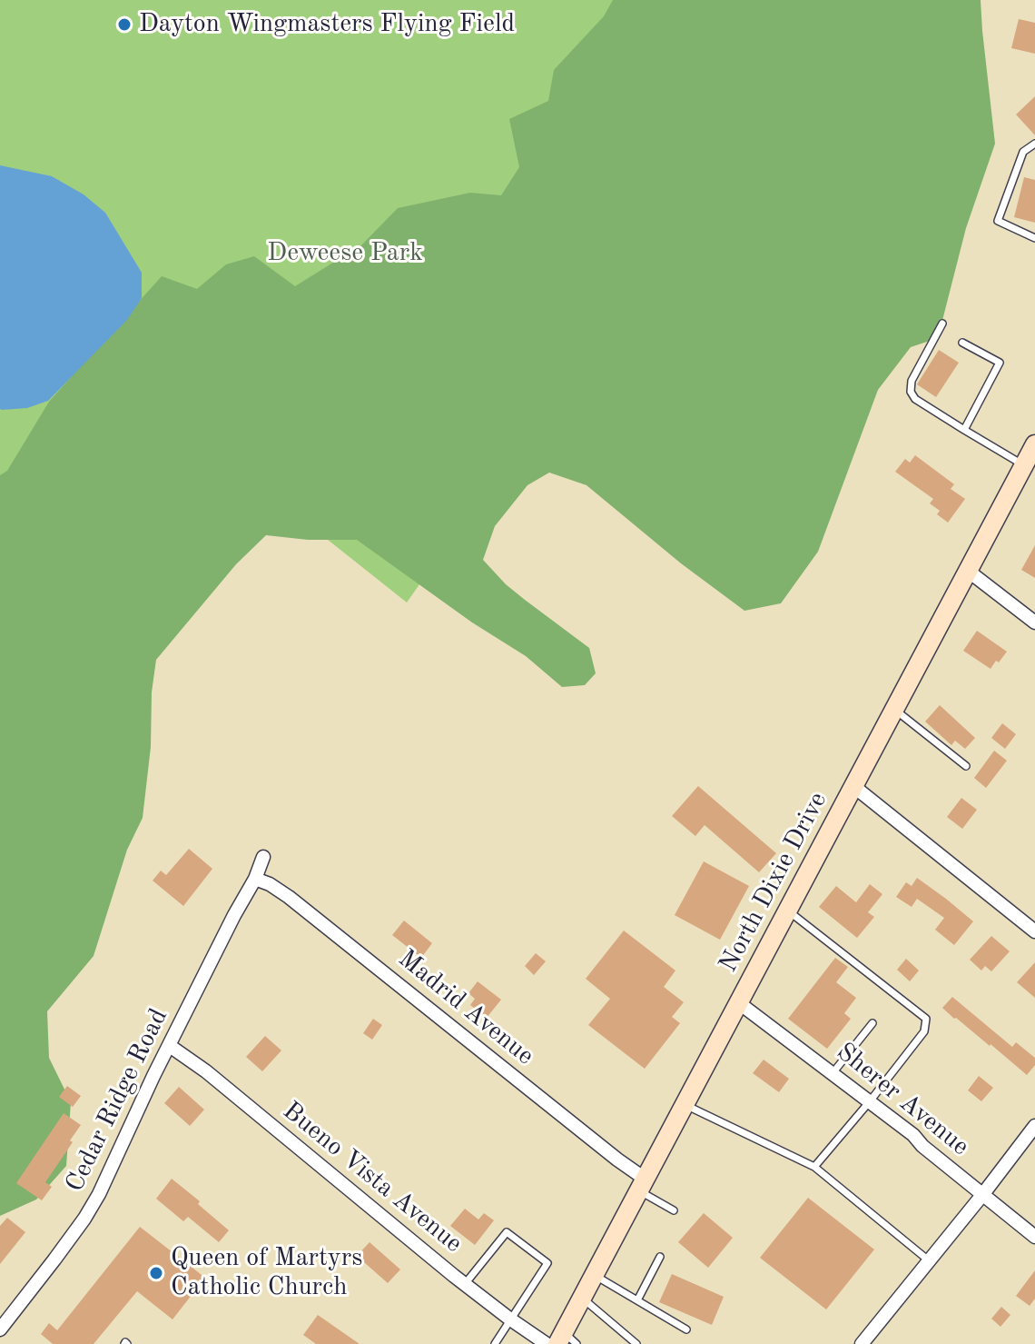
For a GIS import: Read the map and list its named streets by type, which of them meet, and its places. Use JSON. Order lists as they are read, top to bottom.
{
  "streets": {
    "main road": ["North Dixie Drive"],
    "street": [
      "Madrid Avenue",
      "Sherer Avenue",
      "Cedar Ridge Road",
      "Bueno Vista Avenue"
    ]
  },
  "crossings": [
    ["North Dixie Drive", "Madrid Avenue"],
    ["North Dixie Drive", "Sherer Avenue"],
    ["Madrid Avenue", "Cedar Ridge Road"],
    ["Cedar Ridge Road", "Bueno Vista Avenue"]
  ],
  "parks": ["Deweese Park"],
  "places": ["Dayton Wingmasters Flying Field", "Queen of Martyrs Catholic Church"]
}
